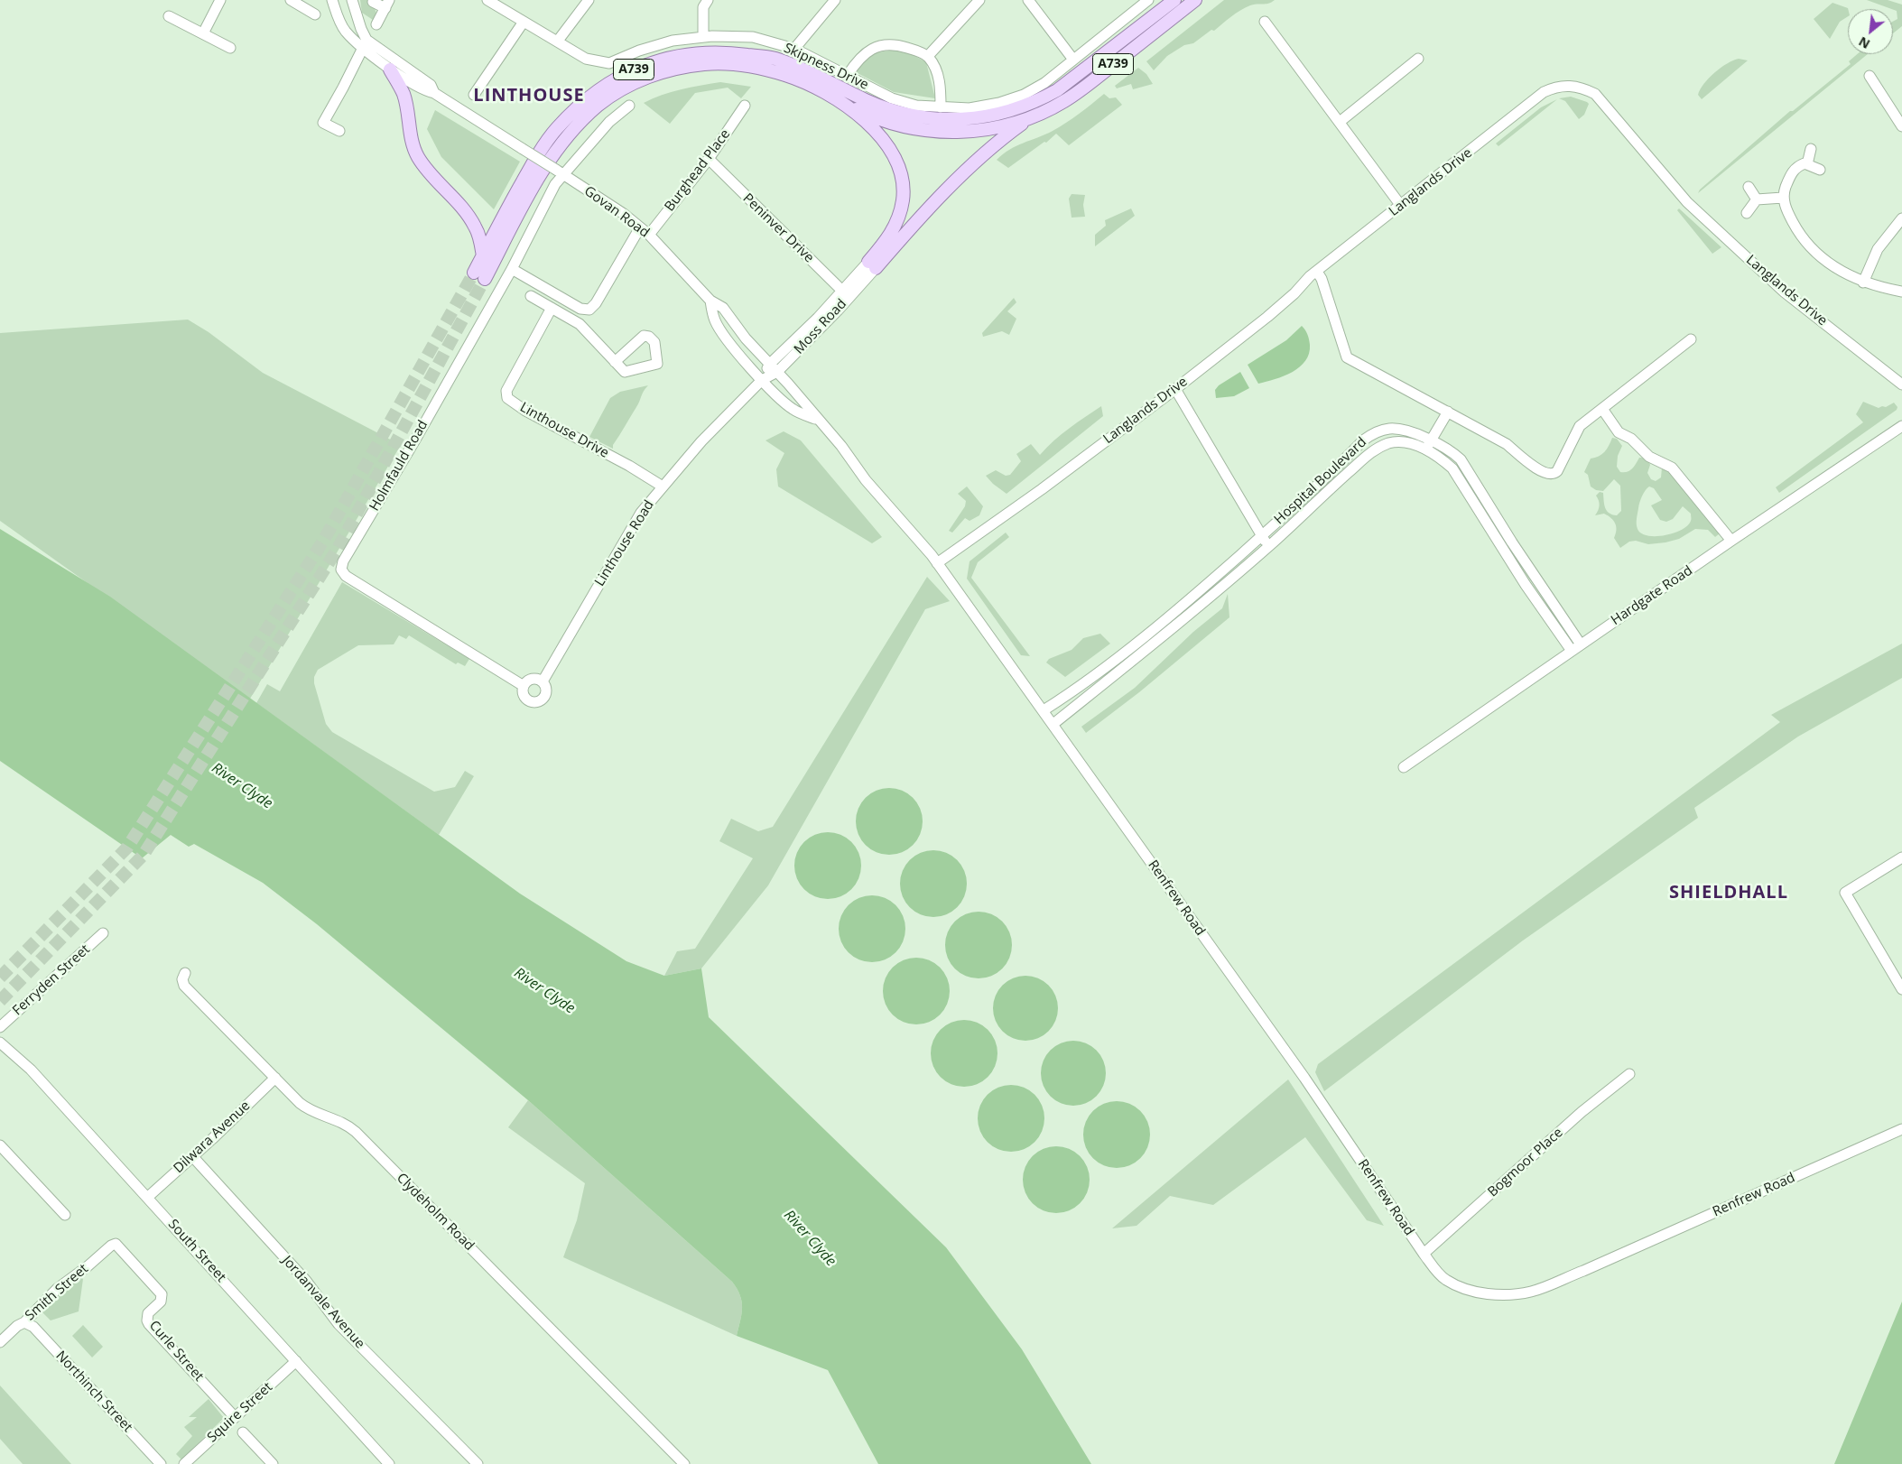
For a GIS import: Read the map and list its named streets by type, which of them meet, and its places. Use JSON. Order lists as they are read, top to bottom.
{
  "streets": {
    "main road": ["A739"],
    "street": [
      "Skipness Drive",
      "Burghead Place",
      "Langlands Drive",
      "Govan Road",
      "Peninver Drive",
      "Moss Road",
      "Linthouse Drive",
      "Holmfauld Road",
      "Hospital Boulevard",
      "Linthouse Road",
      "Hardgate Road",
      "Renfrew Road",
      "Ferryden Street",
      "Dilwara Avenue",
      "Bogmoor Place",
      "Clydeholm Road",
      "South Street",
      "Smith Street",
      "Jordanvale Avenue",
      "Curle Street",
      "Northinch Street",
      "Squire Street"
    ]
  },
  "crossings": [
    ["Burghead Place", "Govan Road"],
    ["Burghead Place", "Peninver Drive"],
    ["Langlands Drive", "Govan Road"],
    ["Langlands Drive", "Renfrew Road"],
    ["Govan Road", "Moss Road"],
    ["Govan Road", "Holmfauld Road"],
    ["Govan Road", "Renfrew Road"],
    ["Peninver Drive", "Moss Road"],
    ["Moss Road", "Linthouse Road"],
    ["Linthouse Drive", "Linthouse Road"],
    ["Holmfauld Road", "Linthouse Road"],
    ["Hospital Boulevard", "Hardgate Road"],
    ["Hospital Boulevard", "Renfrew Road"],
    ["Renfrew Road", "Bogmoor Place"],
    ["Dilwara Avenue", "Clydeholm Road"],
    ["Dilwara Avenue", "South Street"],
    ["Dilwara Avenue", "Jordanvale Avenue"],
    ["South Street", "Squire Street"],
    ["Smith Street", "Curle Street"],
    ["Smith Street", "Northinch Street"],
    ["Curle Street", "Squire Street"]
  ],
  "districts": ["LINTHOUSE", "SHIELDHALL"],
  "water": ["River Clyde"],
  "north": "bottom left"
}
